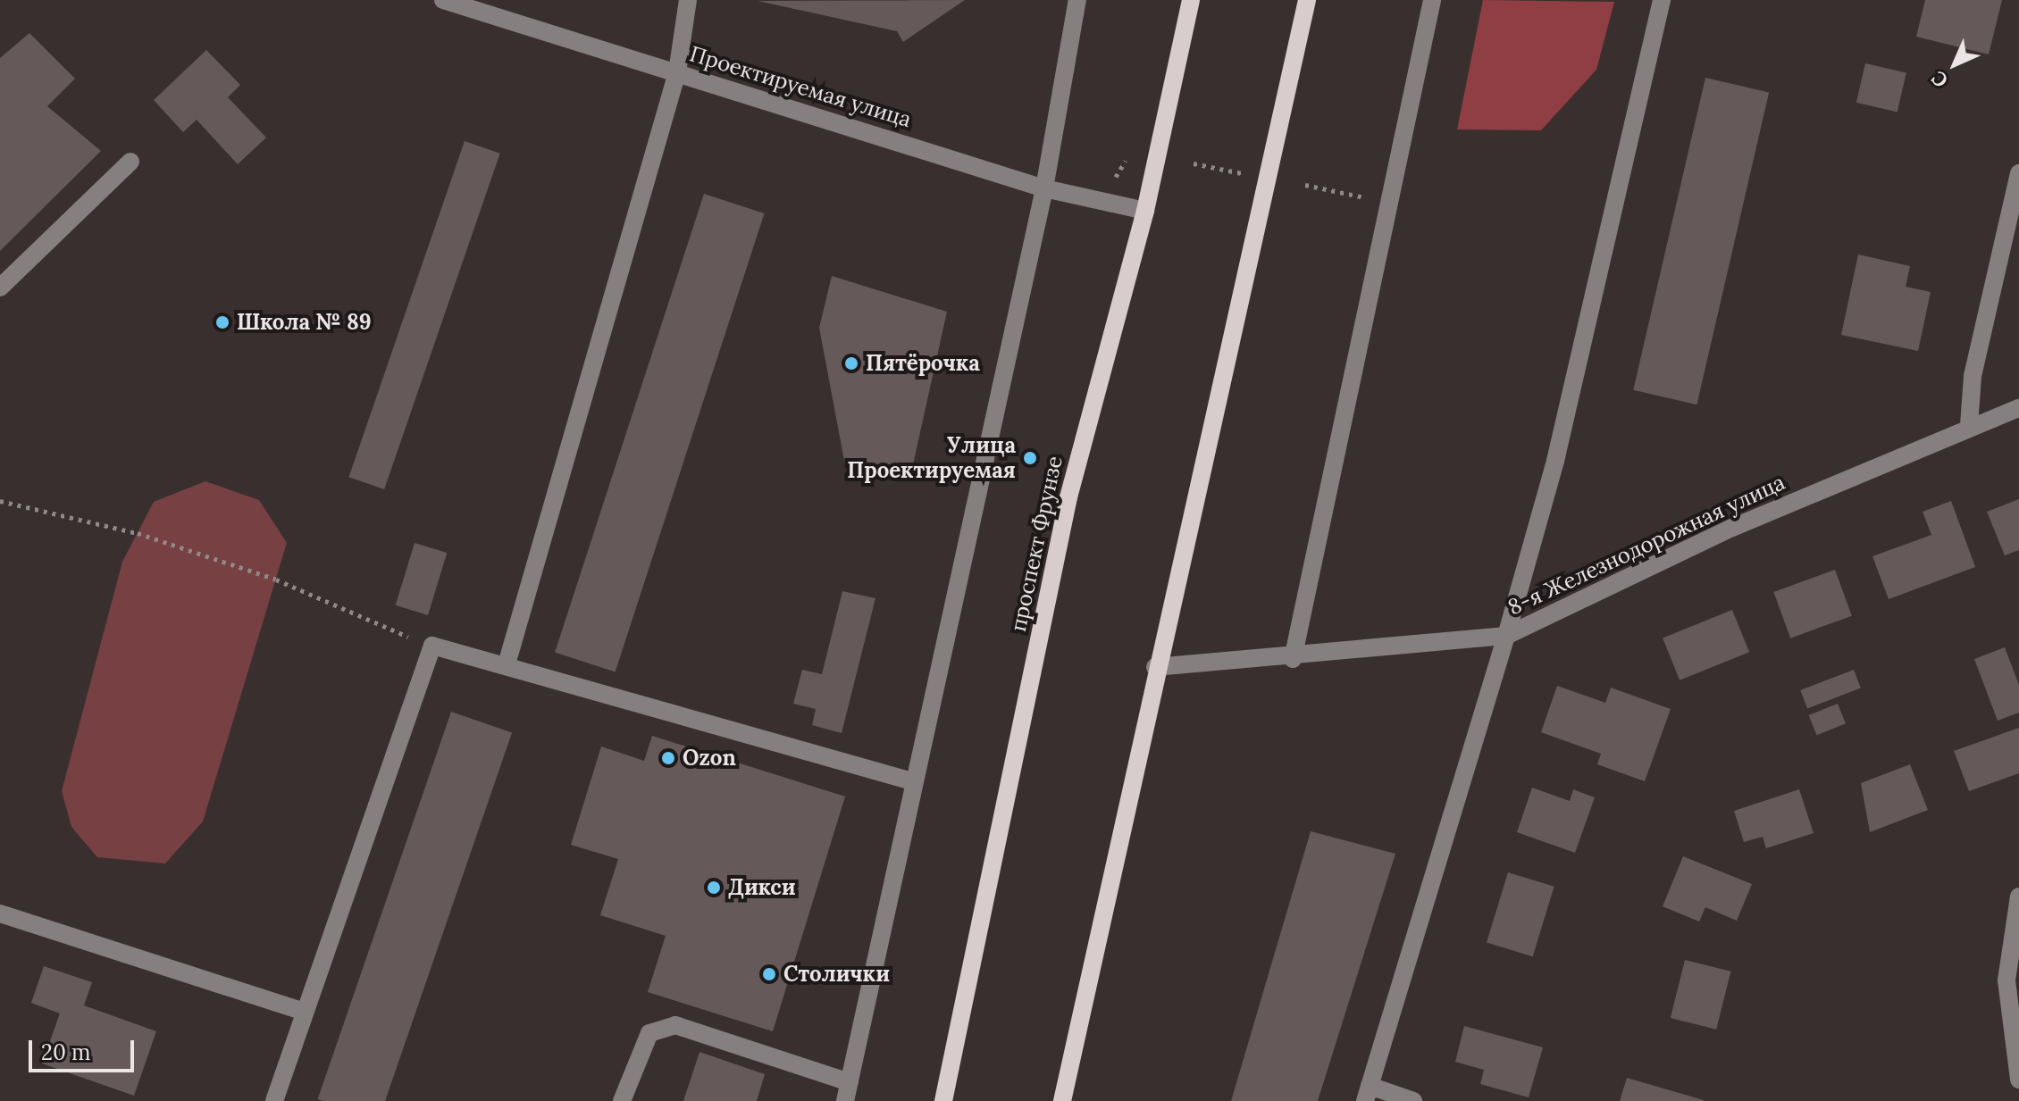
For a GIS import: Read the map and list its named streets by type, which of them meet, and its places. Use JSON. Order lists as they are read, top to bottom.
{
  "streets": {
    "main road": ["проспект Фрунзе"],
    "street": ["Проектируемая улица", "8-я Железнодорожная улица"]
  },
  "crossings": [
    ["Проектируемая улица", "проспект Фрунзе"]
  ],
  "places": [
    "Школа № 89",
    "Пятёрочка",
    "Улица Проектируемая",
    "Ozon",
    "Дикси",
    "Столички"
  ],
  "scale_bar": "20 m",
  "north": "bottom left"
}
